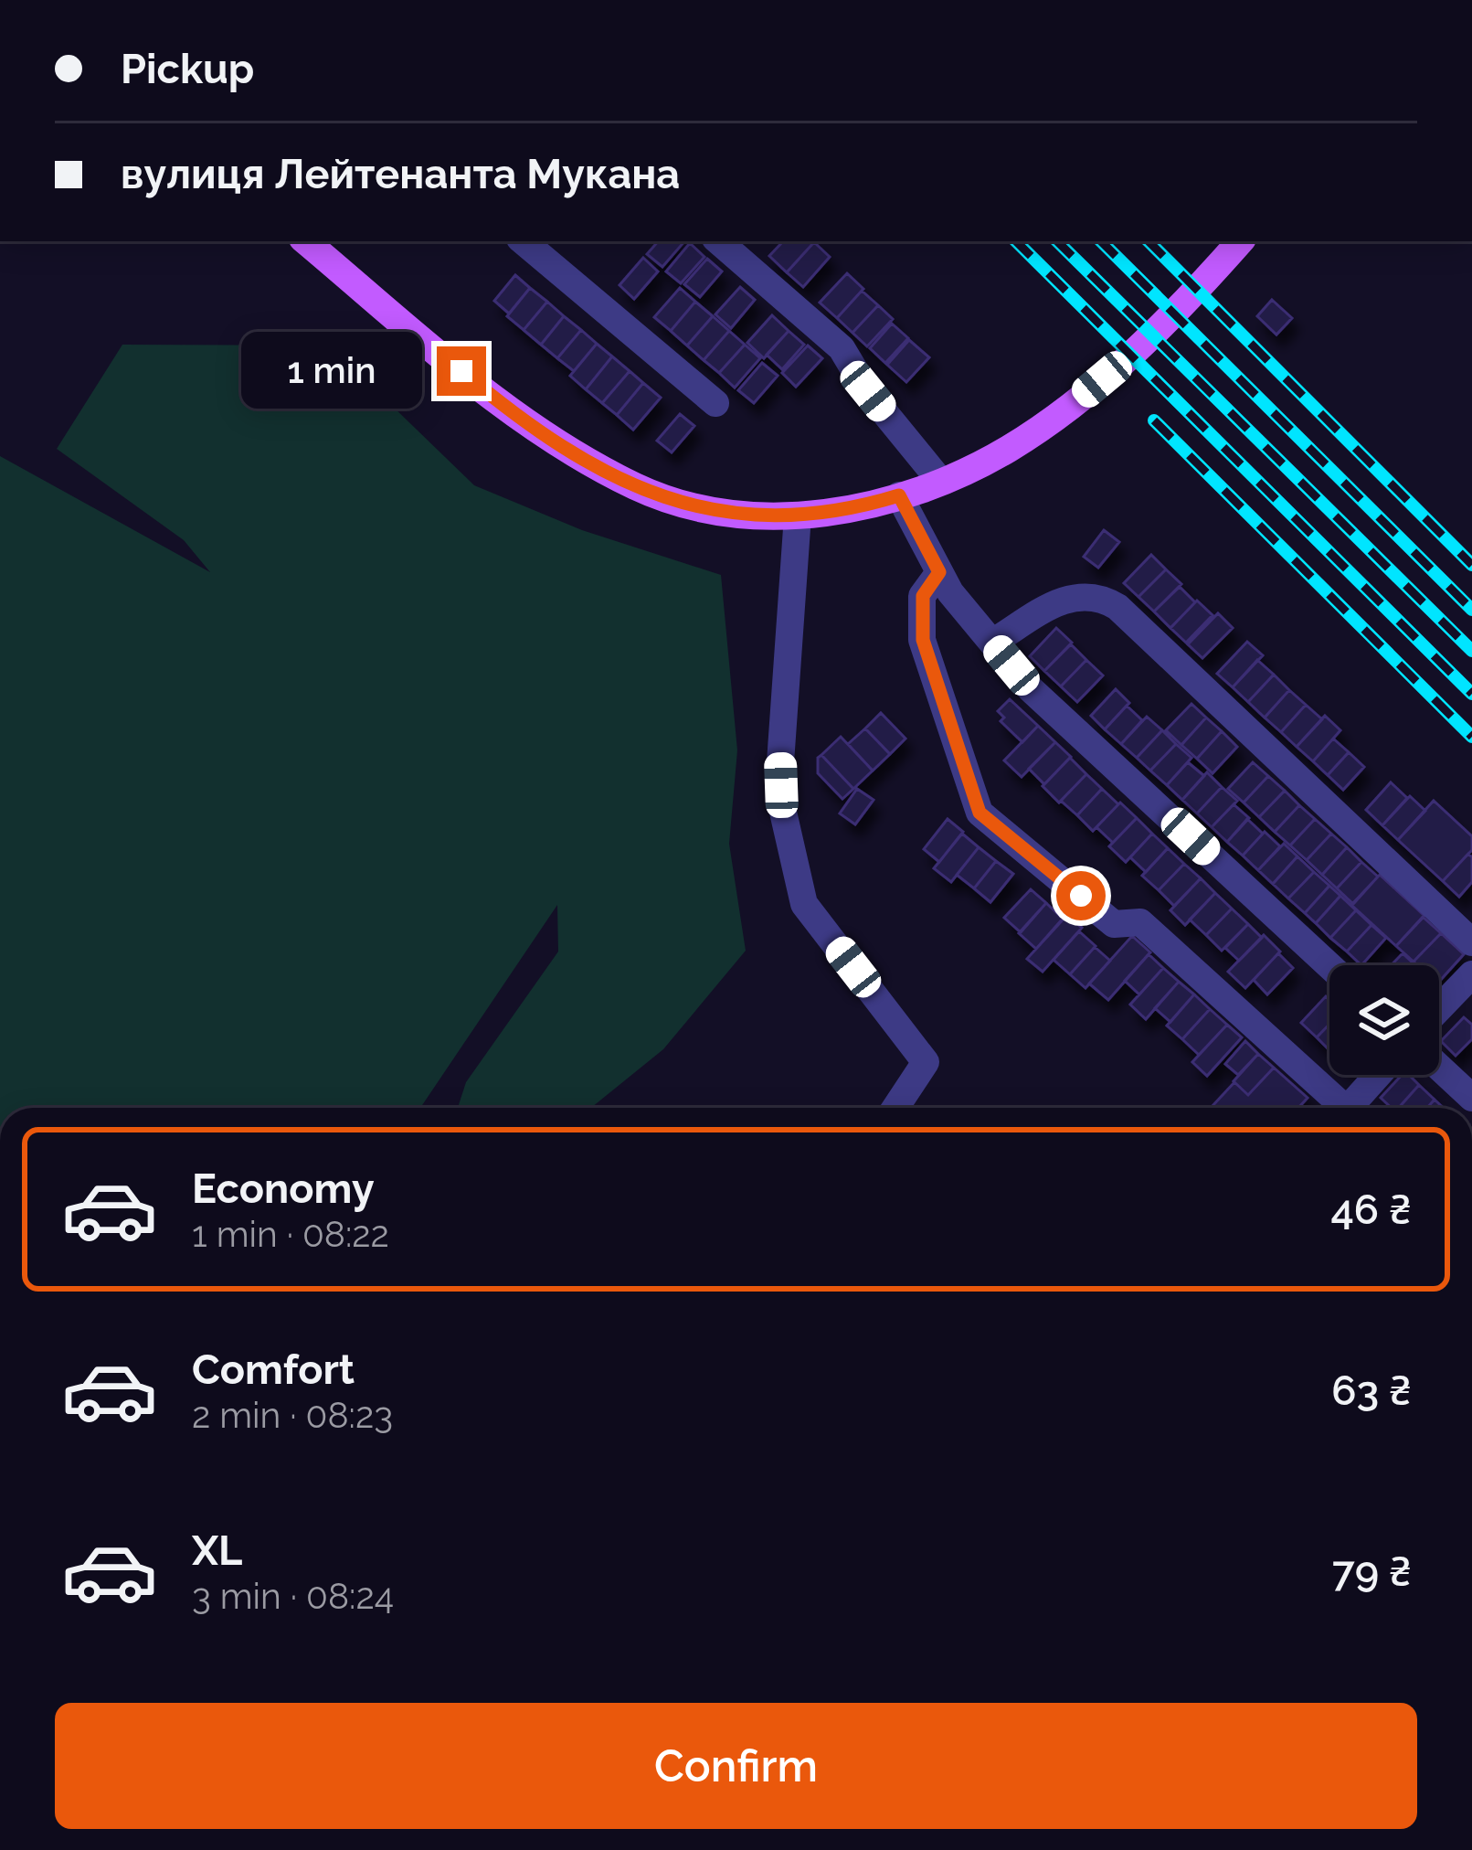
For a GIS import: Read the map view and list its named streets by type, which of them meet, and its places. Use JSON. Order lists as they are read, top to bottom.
{
  "page": {
    "banner": ["Pickup", "вулиця Лейтенанта Мукана"],
    "bubble": "1 min",
    "list": [
      {
        "name": "Economy",
        "note": "1 min · 08:22",
        "value": "46 ₴"
      },
      {
        "name": "Comfort",
        "note": "2 min · 08:23",
        "value": "63 ₴"
      },
      {
        "name": "XL",
        "note": "3 min · 08:24",
        "value": "79 ₴"
      }
    ],
    "buttons": "Confirm"
  }
}
